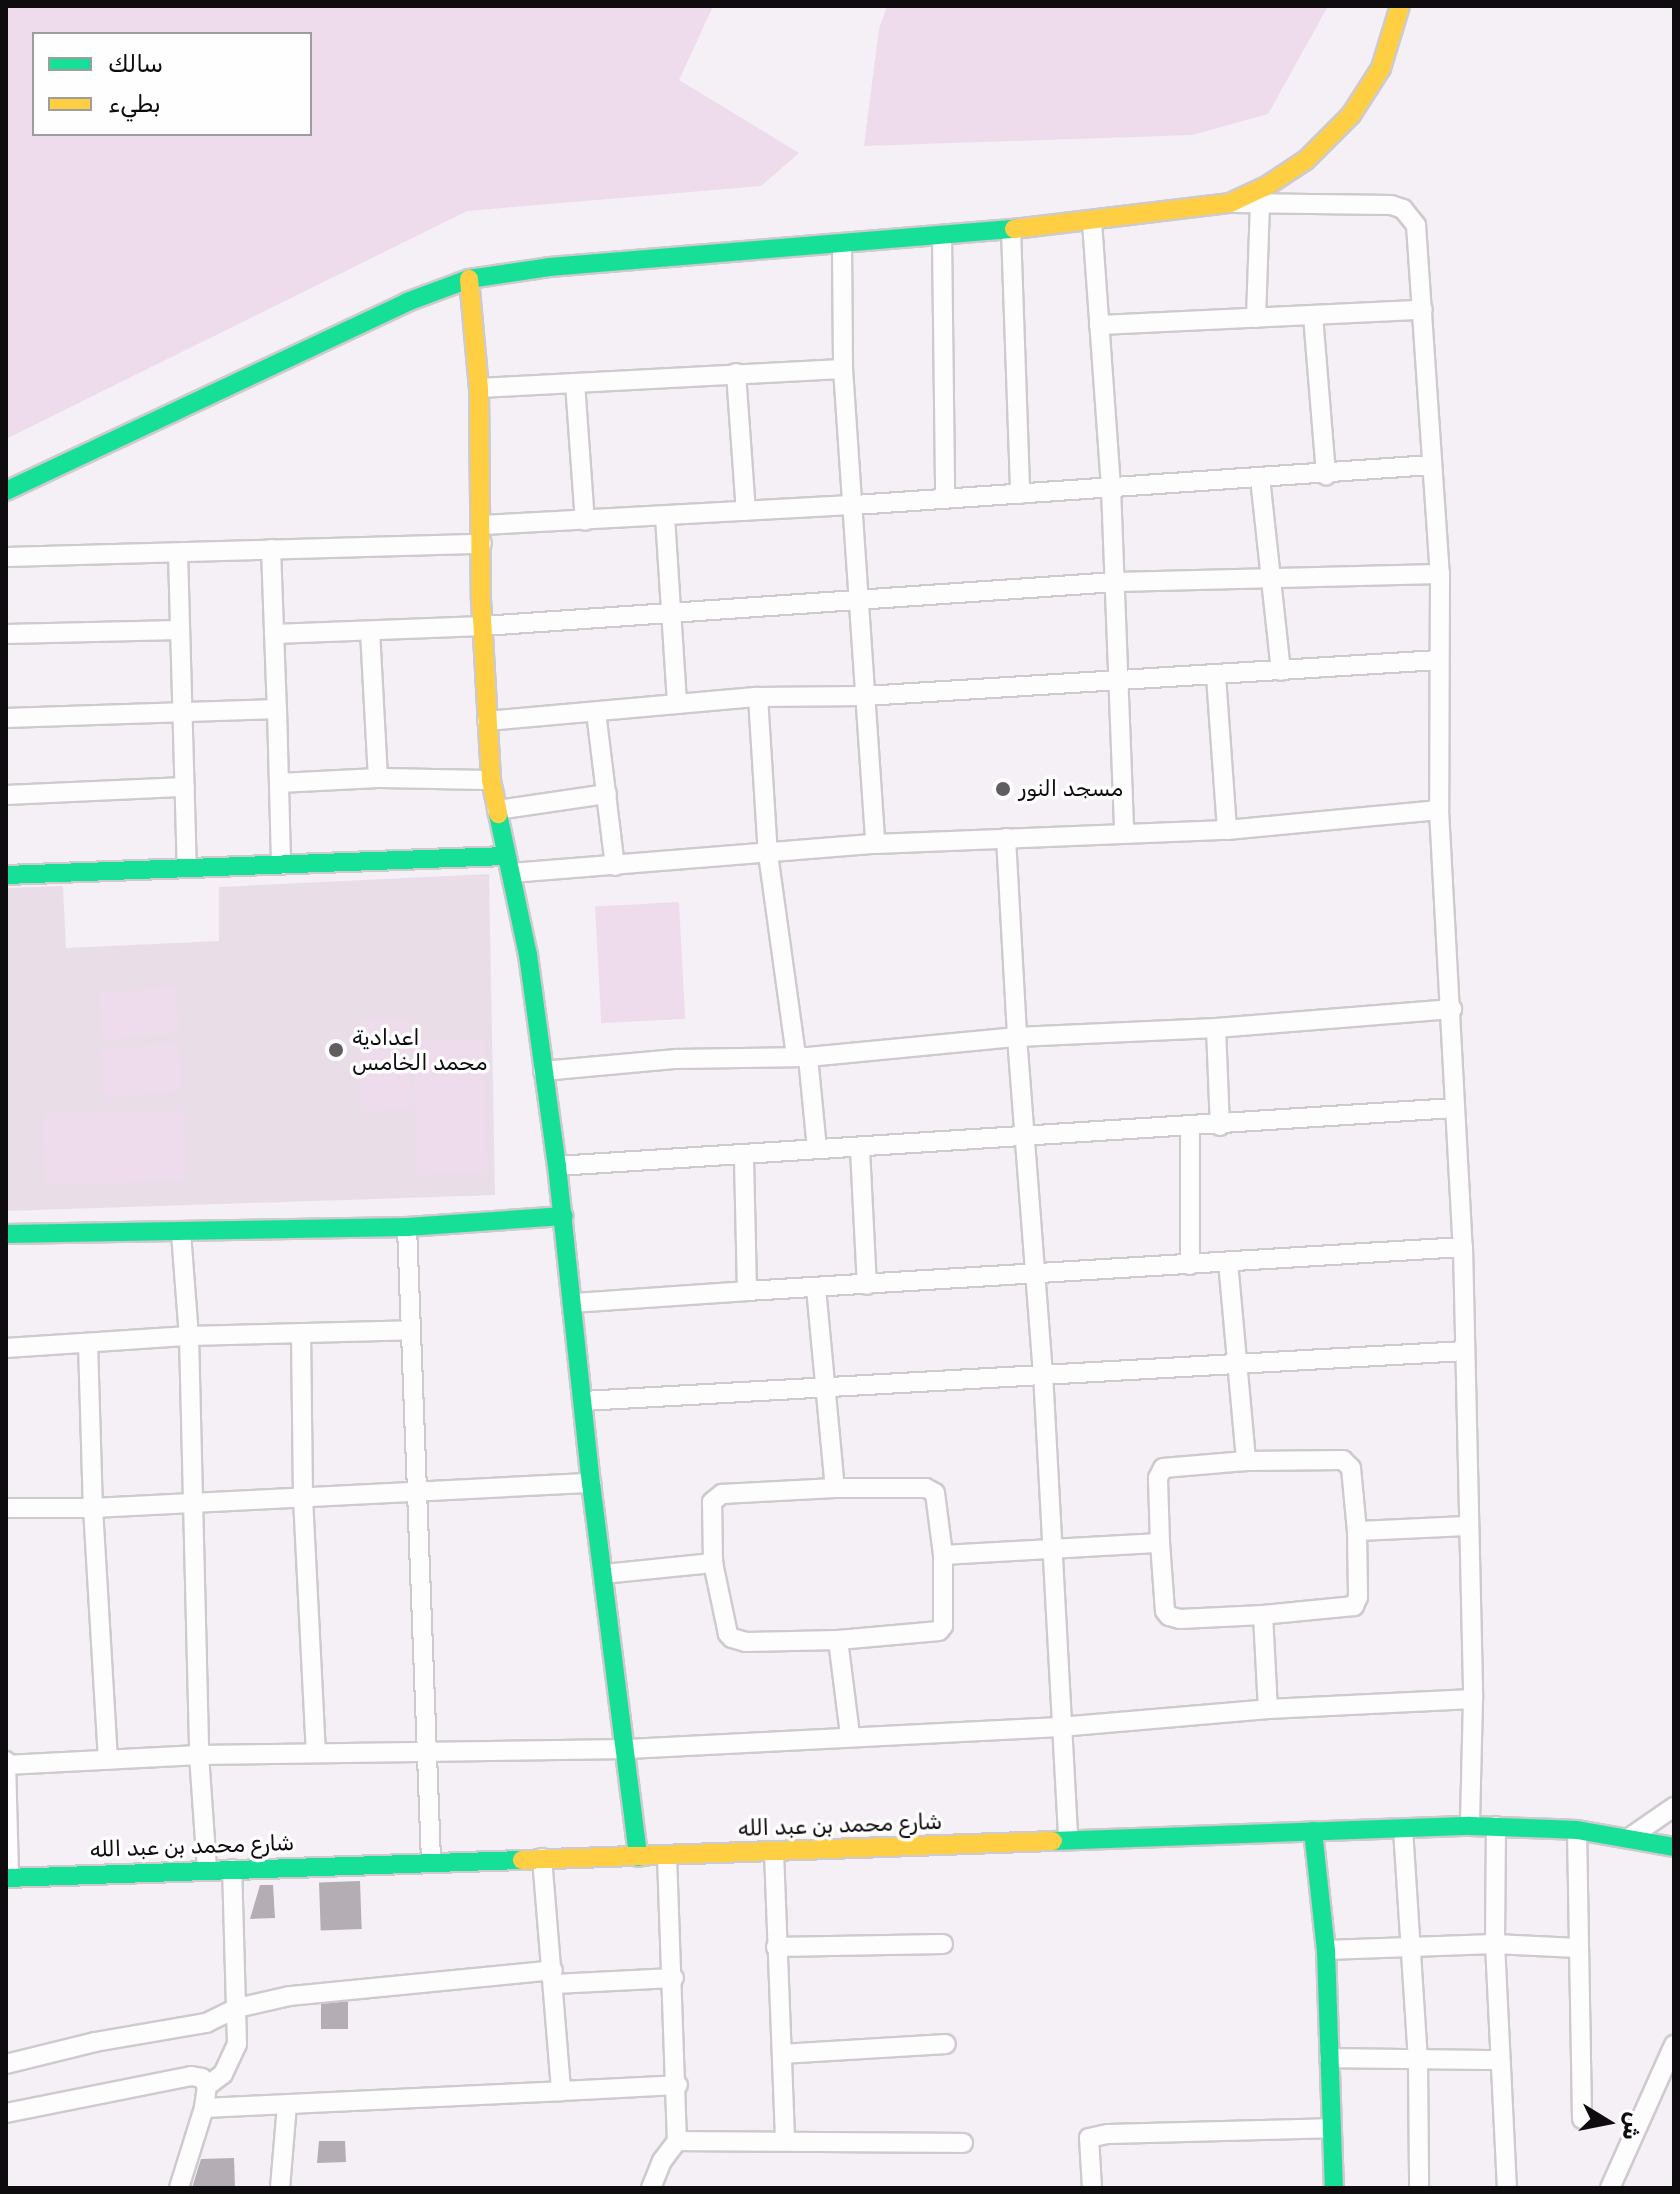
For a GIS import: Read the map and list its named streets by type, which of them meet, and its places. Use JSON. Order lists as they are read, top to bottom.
{
  "streets": {
    "street": ["شارع محمد بن عبد الله"]
  },
  "places": ["مسجد النور", "اعدادية محمد الخامس"],
  "legend": ["سالك", "بطيء"],
  "north": "right"
}
